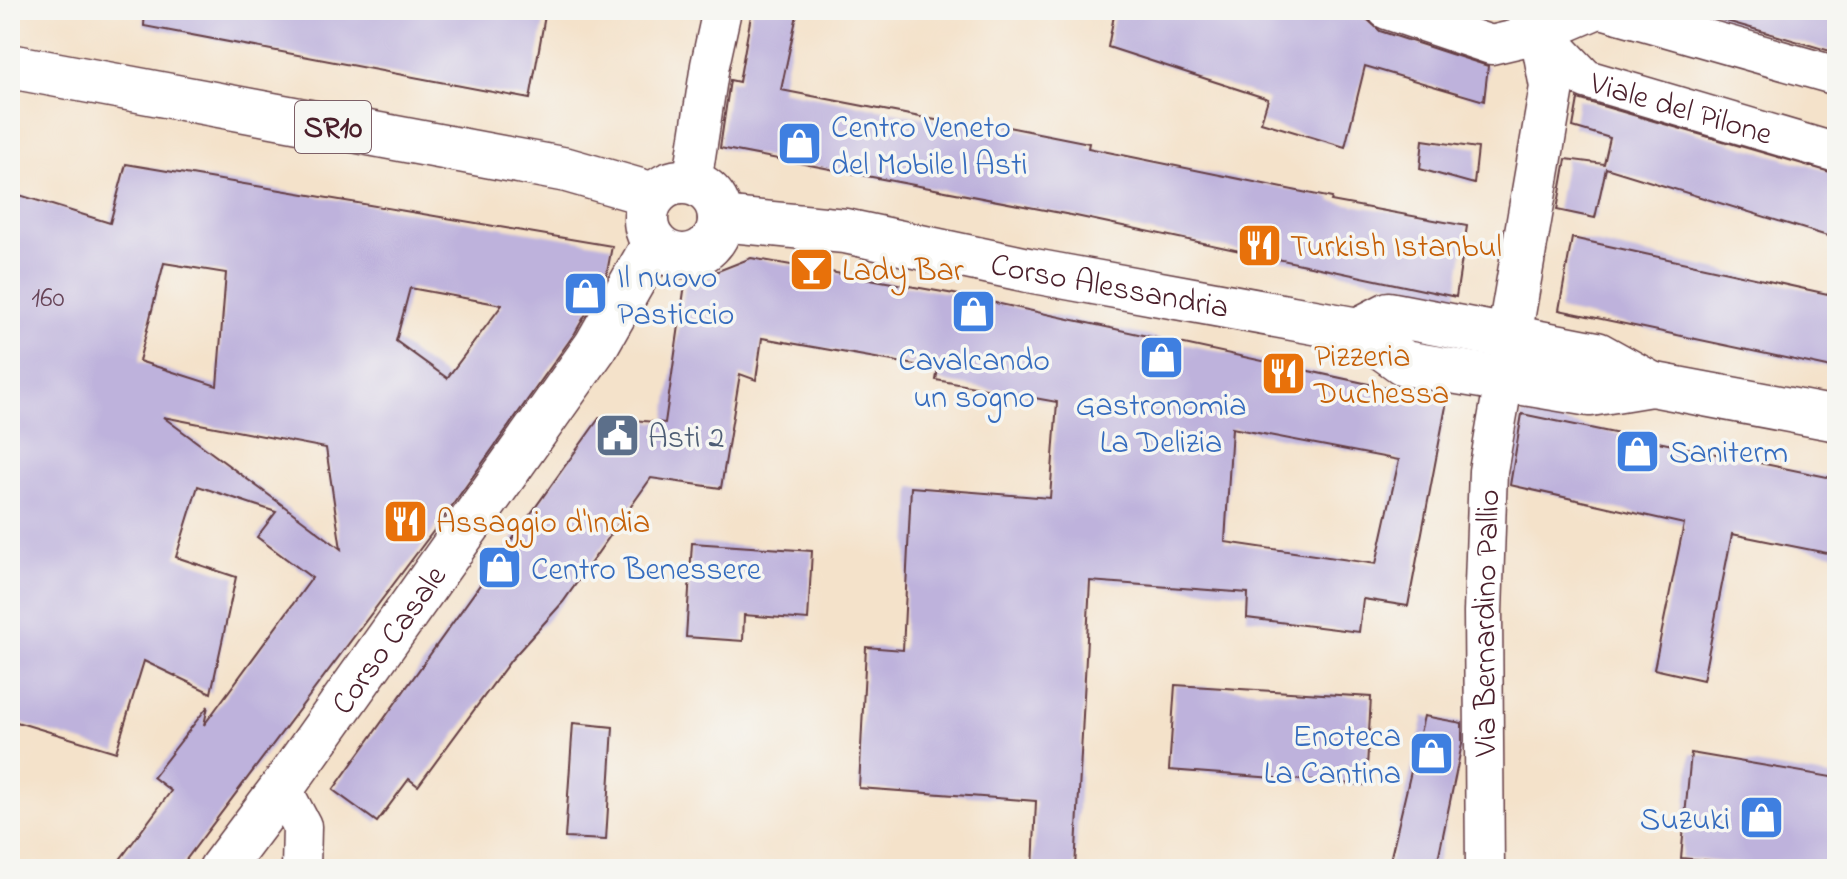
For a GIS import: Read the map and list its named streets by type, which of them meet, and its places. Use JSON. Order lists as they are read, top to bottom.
{
  "streets": {
    "main road": ["SR10", "Corso Alessandria", "Corso Casale"],
    "street": ["Viale del Pilone", "Via Bernardino Pallio"]
  },
  "crossings": [
    ["SR10", "Corso Alessandria"],
    ["SR10", "Corso Casale"],
    ["Corso Alessandria", "Via Bernardino Pallio"],
    ["Corso Alessandria", "Corso Casale"]
  ],
  "places": {
    "shop": [
      "Centro Veneto del Mobile | Asti",
      "Il nuovo Pasticcio",
      "Cavalcando un sogno",
      "Gastronomia La Delizia",
      "Saniterm",
      "Centro Benessere",
      "Enoteca La Cantina",
      "Suzuki"
    ],
    "restaurant": ["Turkish Istanbul", "Pizzeria Duchessa", "Assaggio d'India"],
    "bar": ["Lady Bar"],
    "public building": ["Asti 2"]
  },
  "house_numbers": ["160"]
}
